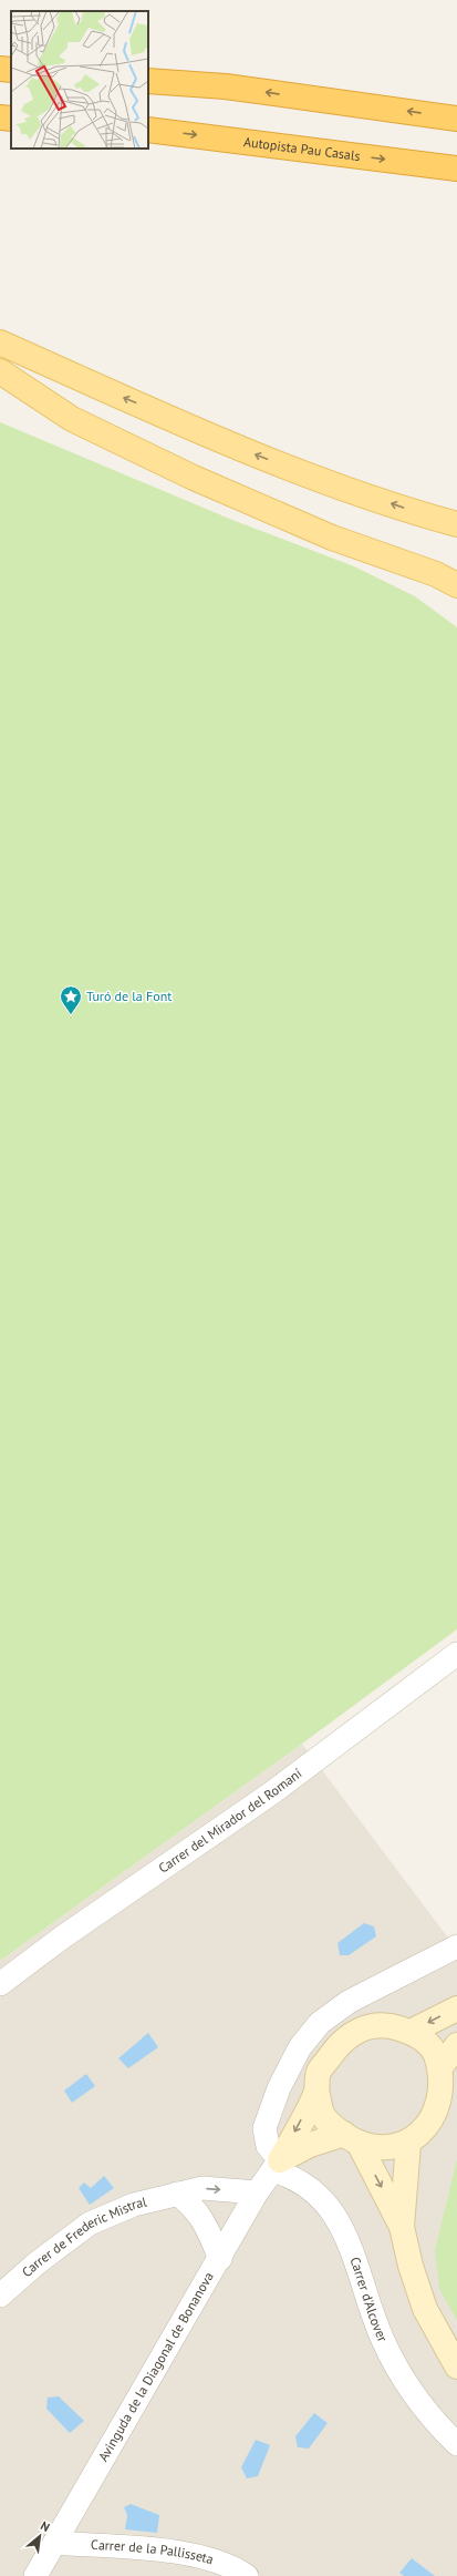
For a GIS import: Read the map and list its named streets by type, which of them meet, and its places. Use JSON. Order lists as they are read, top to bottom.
{
  "streets": {
    "highway": ["Autopista Pau Casals"],
    "street": [
      "Carrer del Mirador del Romaní",
      "Carrer de Frederic Mistral",
      "Carrer d'Alcover",
      "Avinguda de la Diagonal de Bonanova",
      "Carrer de la Pallisseta"
    ]
  },
  "crossings": [
    ["Carrer de Frederic Mistral", "Avinguda de la Diagonal de Bonanova"],
    ["Carrer d'Alcover", "Avinguda de la Diagonal de Bonanova"],
    ["Avinguda de la Diagonal de Bonanova", "Carrer de la Pallisseta"]
  ],
  "places": {
    "place": ["Turó de la Font"]
  },
  "north": "top right"
}
